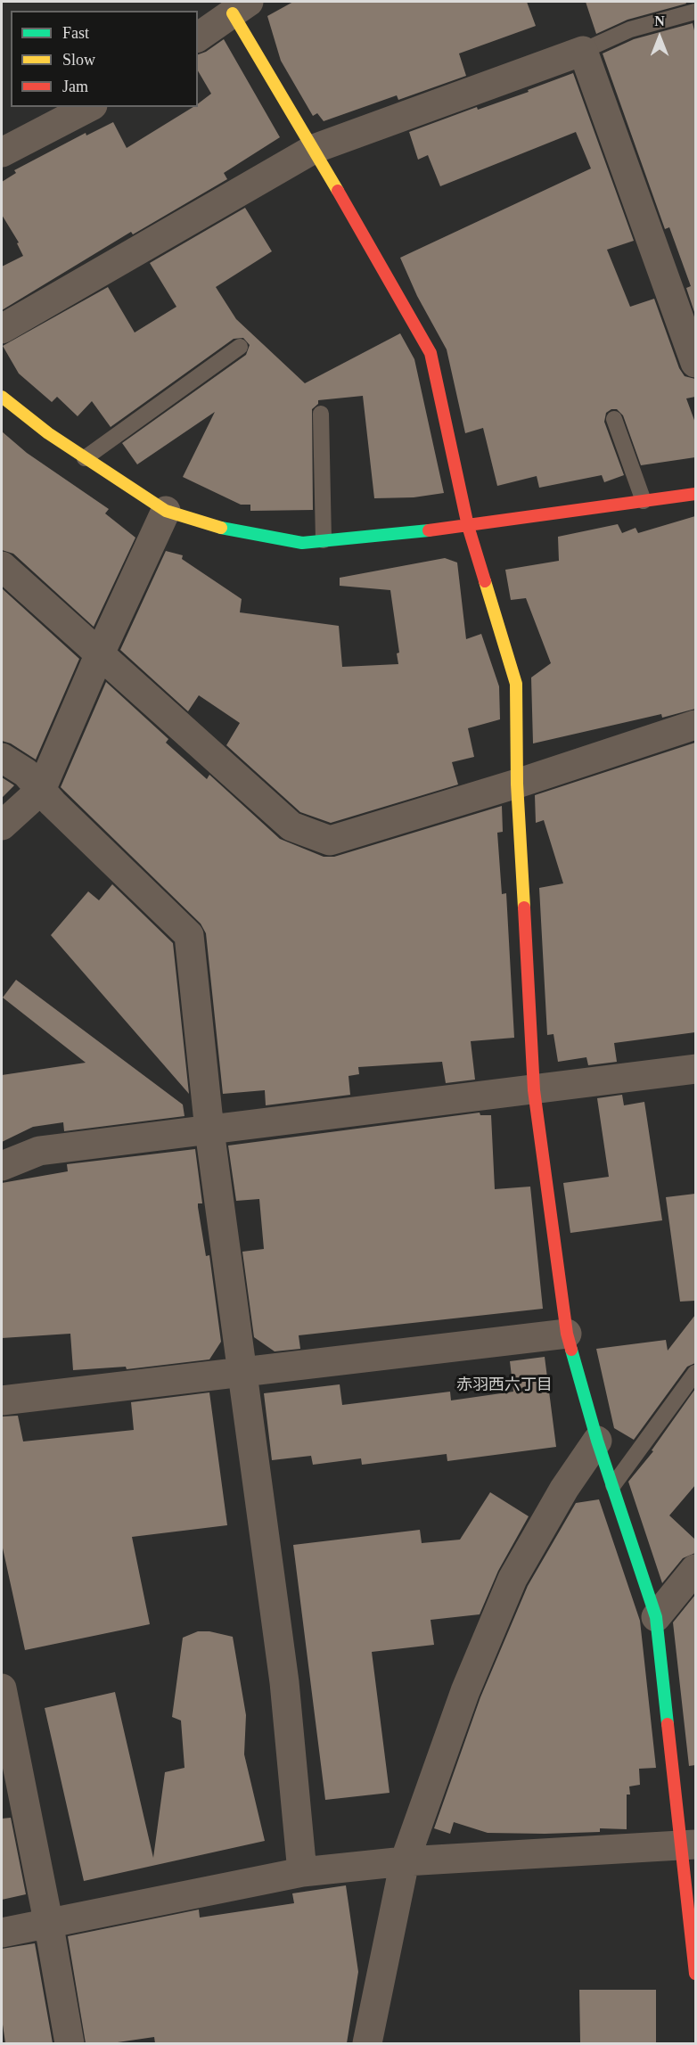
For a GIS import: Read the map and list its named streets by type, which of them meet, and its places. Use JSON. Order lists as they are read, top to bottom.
{
  "districts": ["赤羽西六丁目"],
  "legend": ["Fast", "Slow", "Jam"],
  "north": "top"
}
